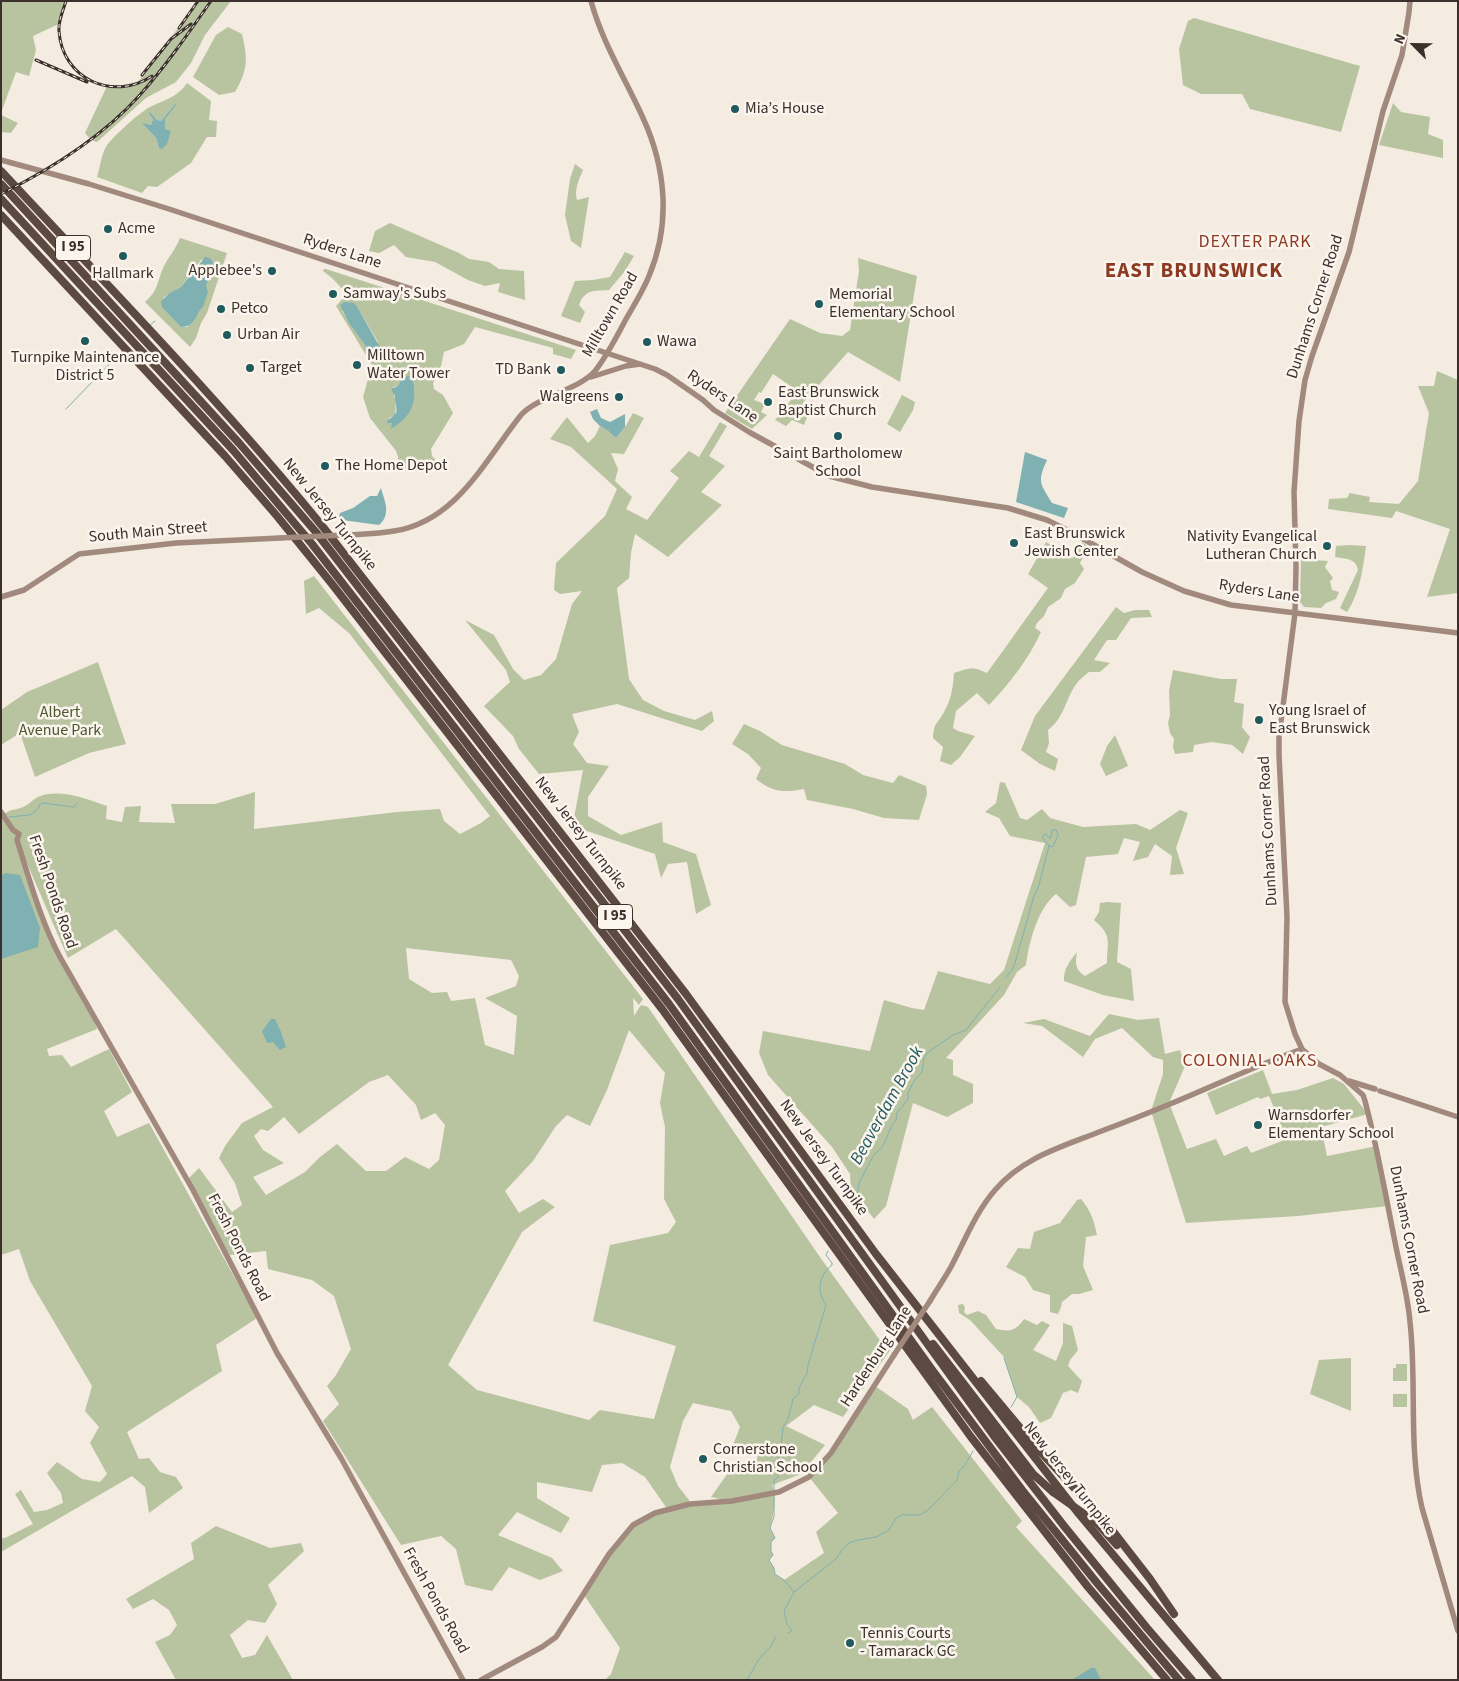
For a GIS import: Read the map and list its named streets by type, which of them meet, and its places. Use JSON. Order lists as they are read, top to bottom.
{
  "streets": {
    "highway": ["I 95", "New Jersey Turnpike"],
    "street": [
      "Ryders Lane",
      "Dunhams Corner Road",
      "Milltown Road",
      "South Main Street",
      "Fresh Ponds Road",
      "Hardenburg Lane"
    ]
  },
  "crossings": [
    ["Ryders Lane", "Dunhams Corner Road"],
    ["Ryders Lane", "Milltown Road"],
    ["Dunhams Corner Road", "Hardenburg Lane"],
    ["Milltown Road", "South Main Street"]
  ],
  "districts": ["DEXTER PARK", "EAST BRUNSWICK", "COLONIAL OAKS"],
  "water": ["Beaverdam Brook"],
  "parks": ["Albert Avenue Park"],
  "places": [
    "Mia’s House",
    "Acme",
    "Hallmark",
    "Applebee's",
    "Samway's Subs",
    "Memorial Elementary School",
    "Petco",
    "Urban Air",
    "Turnpike Maintenance District 5",
    "Wawa",
    "Milltown Water Tower",
    "Target",
    "TD Bank",
    "Walgreens",
    "East Brunswick Baptist Church",
    "Saint Bartholomew School",
    "The Home Depot",
    "East Brunswick Jewish Center",
    "Nativity Evangelical Lutheran Church",
    "Young Israel of East Brunswick",
    "Warnsdorfer Elementary School",
    "Cornerstone Christian School",
    "Tennis Courts - Tamarack GC"
  ],
  "north": "top left"
}
